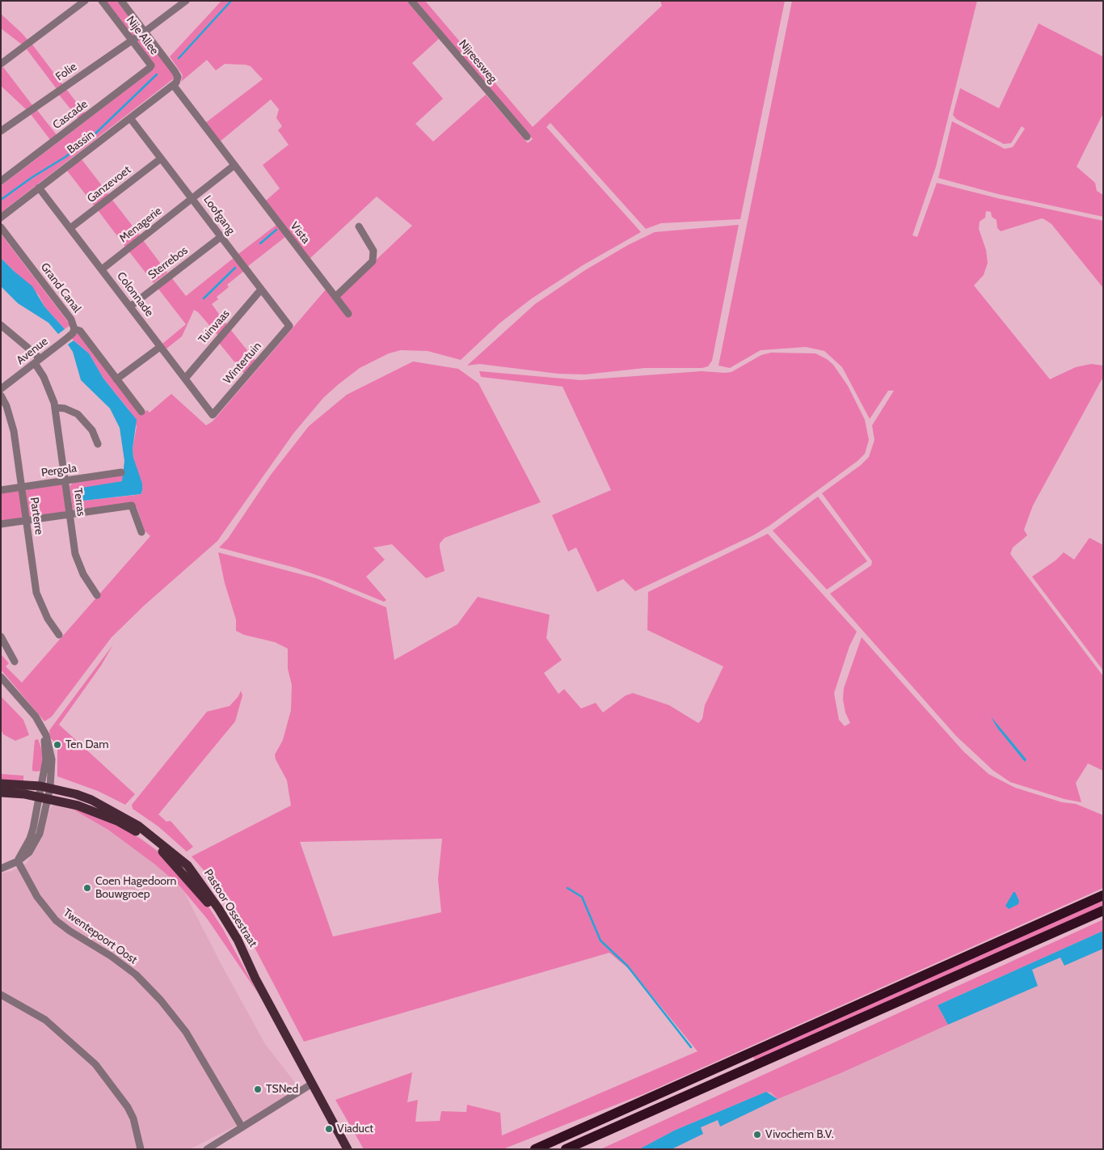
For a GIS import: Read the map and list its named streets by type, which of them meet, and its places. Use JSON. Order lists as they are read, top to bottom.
{
  "streets": {
    "main road": ["Pastoor Ossestraat"],
    "street": [
      "Nije Allee",
      "Nijreesweg",
      "Folie",
      "Cascade",
      "Bassin",
      "Ganzevoet",
      "Loofgang",
      "Menagerie",
      "Vista",
      "Sterrebos",
      "Grand Canal",
      "Colonnade",
      "Tuinvaas",
      "Avenue",
      "Wintertuin",
      "Pergola",
      "Terras",
      "Parterre",
      "Twentepoort Oost"
    ]
  },
  "crossings": [
    ["Nije Allee", "Folie"],
    ["Nije Allee", "Cascade"],
    ["Nije Allee", "Bassin"],
    ["Nije Allee", "Vista"],
    ["Bassin", "Loofgang"],
    ["Bassin", "Vista"],
    ["Bassin", "Colonnade"],
    ["Ganzevoet", "Loofgang"],
    ["Ganzevoet", "Colonnade"],
    ["Loofgang", "Menagerie"],
    ["Loofgang", "Sterrebos"],
    ["Loofgang", "Tuinvaas"],
    ["Loofgang", "Wintertuin"],
    ["Menagerie", "Colonnade"],
    ["Sterrebos", "Colonnade"],
    ["Grand Canal", "Avenue"],
    ["Colonnade", "Tuinvaas"],
    ["Colonnade", "Wintertuin"],
    ["Avenue", "Terras"],
    ["Pergola", "Terras"],
    ["Pergola", "Parterre"]
  ],
  "places": [
    "Ten Dam",
    "Coen Hagedoorn Bouwgroep",
    "TSNed",
    "Viaduct",
    "Vivochem B.V."
  ]
}
